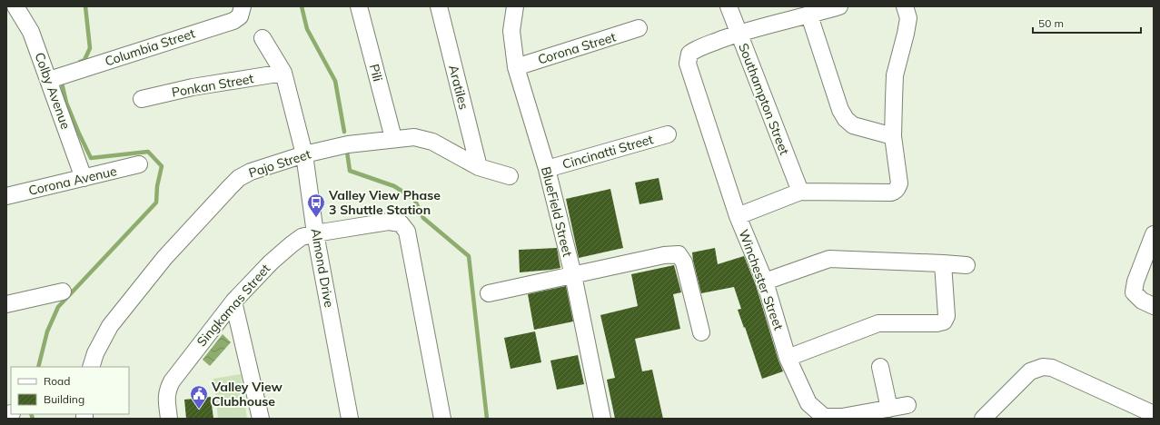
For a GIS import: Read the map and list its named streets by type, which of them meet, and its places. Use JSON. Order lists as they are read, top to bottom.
{
  "streets": {
    "street": [
      "Columbia Street",
      "Corona Street",
      "Pili",
      "Ponkan Street",
      "Aratiles",
      "Colby Avenue",
      "Southampton Street",
      "Cincinatti Street",
      "Pajo Street",
      "Corona Avenue",
      "BlueField Street",
      "Almond Drive",
      "Winchester Street",
      "Singkamas Street"
    ]
  },
  "crossings": [
    ["Columbia Street", "Colby Avenue"],
    ["Corona Street", "BlueField Street"],
    ["Pili", "Pajo Street"],
    ["Ponkan Street", "Almond Drive"],
    ["Aratiles", "Pajo Street"],
    ["Colby Avenue", "Corona Avenue"],
    ["Southampton Street", "Winchester Street"],
    ["Cincinatti Street", "BlueField Street"],
    ["Pajo Street", "Almond Drive"],
    ["Almond Drive", "Singkamas Street"]
  ],
  "places": {
    "bus stop": ["Valley View Phase 3 Shuttle Station"],
    "public building": ["Valley View Clubhouse"]
  },
  "legend": ["Road", "Building"],
  "scale_bar": "50 m"
}
